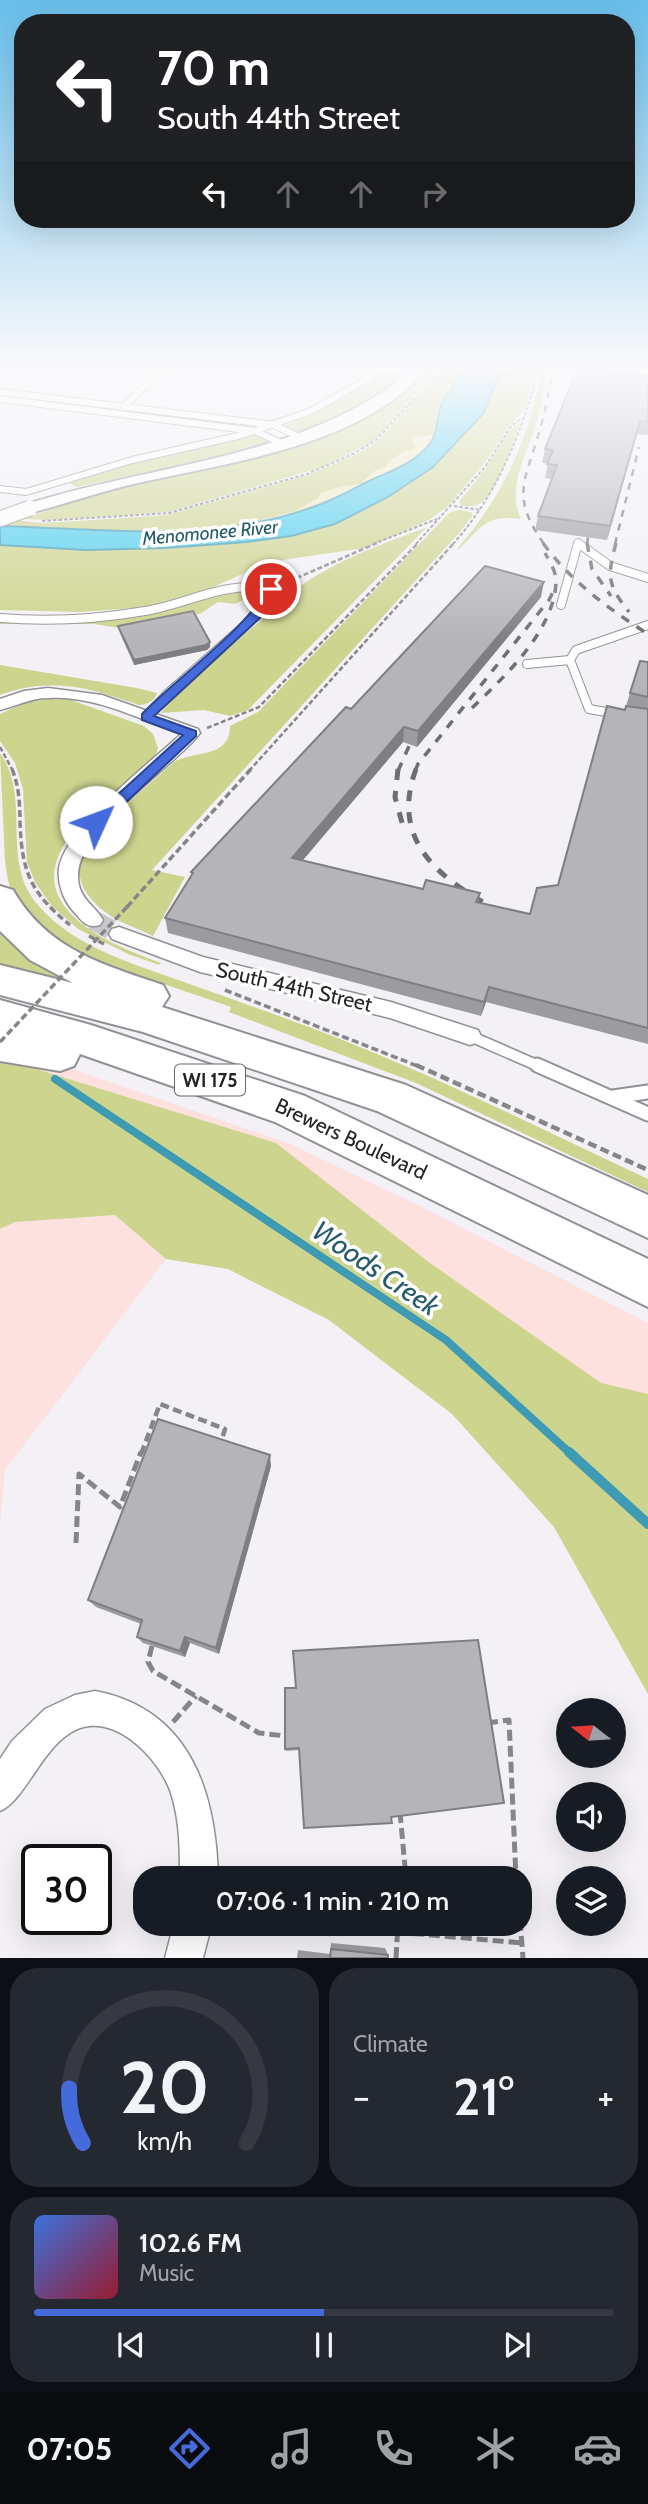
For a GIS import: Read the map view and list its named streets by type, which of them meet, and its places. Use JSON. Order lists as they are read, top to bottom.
{
  "streets": {
    "highway": ["WI 175", "Brewers Boulevard"],
    "street": ["South 44th Street"]
  },
  "water": ["Menomonee River", "Woods Creek"],
  "north": "left",
  "page": {
    "turn": ["70 m", "South 44th Street"],
    "limit": "30",
    "trip": "07:06 · 1 min · 210 m",
    "tile": "Climate",
    "heat": ["−", "21°", "+"],
    "song": ["102.6 FM", "Music"],
    "tabs": "07:05",
    "gauge": ["20", "km/h"]
  }
}
